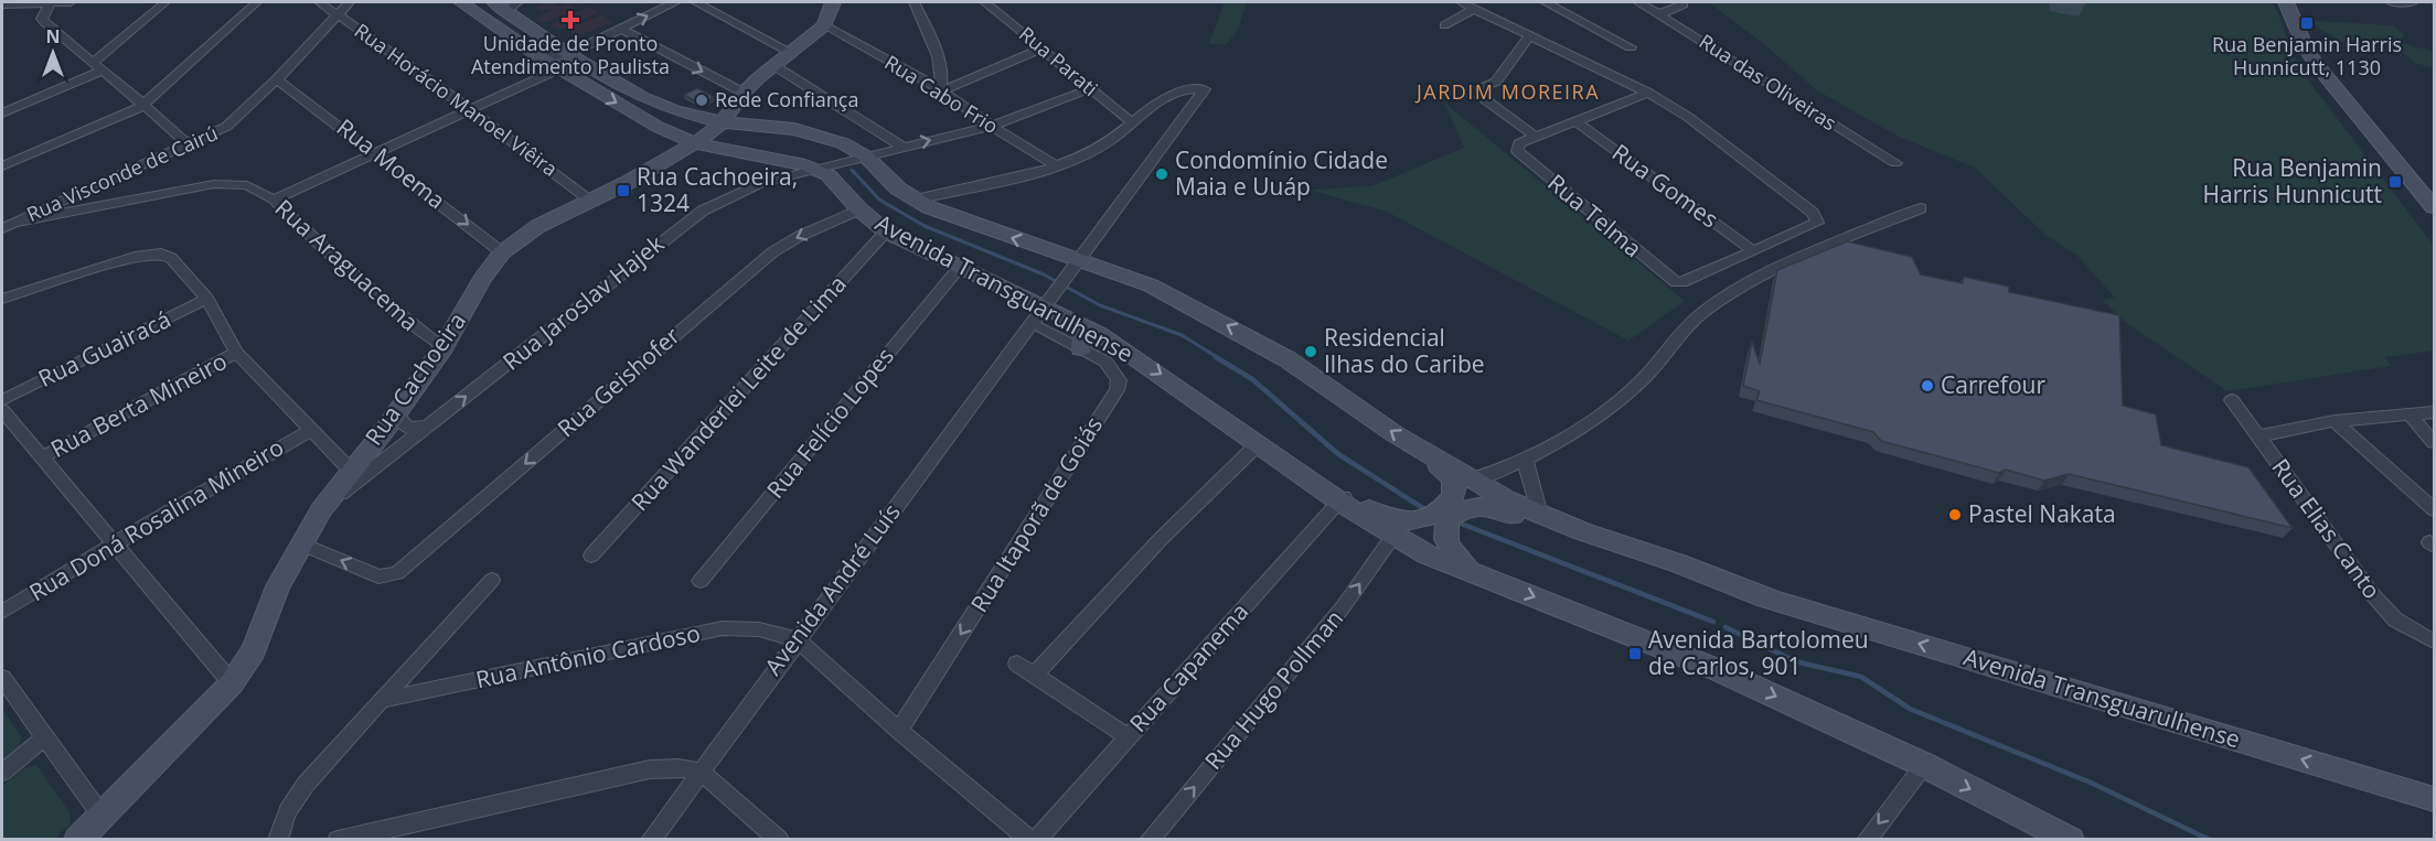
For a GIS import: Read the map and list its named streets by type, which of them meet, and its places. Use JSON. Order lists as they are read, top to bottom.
{
  "streets": {
    "main road": ["Avenida Transguarulhense", "Rua Cachoeira"],
    "street": [
      "Rua Parati",
      "Rua das Oliveiras",
      "Rua Cabo Frio",
      "Rua Horácio Manoel Viêira",
      "Rua Moema",
      "Rua Visconde de Cairú",
      "Rua Gomes",
      "Rua Telma",
      "Rua Araguacema",
      "Rua Jaroslav Hajek",
      "Rua Guairacá",
      "Rua Geishofer",
      "Rua Wanderlei Leite de Lima",
      "Rua Berta Mineiro",
      "Rua Felício Lopes",
      "Rua Itaporã de Goiás",
      "Rua Doná Rosalina Mineiro",
      "Rua Elias Canto",
      "Avenida André Luís",
      "Rua Antônio Cardoso",
      "Rua Capanema",
      "Rua Hugo Pollman"
    ]
  },
  "crossings": [
    ["Rua Parati", "Rua Jaroslav Hajek"],
    ["Rua Parati", "Avenida André Luís"],
    ["Rua Cabo Frio", "Rua Jaroslav Hajek"],
    ["Rua Cabo Frio", "Rua Cachoeira"],
    ["Rua Horácio Manoel Viêira", "Rua Visconde de Cairú"],
    ["Rua Horácio Manoel Viêira", "Rua Cachoeira"],
    ["Rua Moema", "Rua Visconde de Cairú"],
    ["Rua Moema", "Rua Cachoeira"],
    ["Rua Visconde de Cairú", "Rua Araguacema"],
    ["Rua Gomes", "Rua Telma"],
    ["Rua Araguacema", "Rua Cachoeira"],
    ["Avenida Transguarulhense", "Rua Jaroslav Hajek"],
    ["Avenida Transguarulhense", "Rua Cachoeira"],
    ["Avenida Transguarulhense", "Rua Geishofer"],
    ["Avenida Transguarulhense", "Rua Wanderlei Leite de Lima"],
    ["Avenida Transguarulhense", "Rua Felício Lopes"],
    ["Avenida Transguarulhense", "Avenida André Luís"],
    ["Avenida Transguarulhense", "Rua Capanema"],
    ["Avenida Transguarulhense", "Rua Hugo Pollman"],
    ["Rua Jaroslav Hajek", "Rua Cachoeira"],
    ["Rua Cachoeira", "Rua Geishofer"],
    ["Rua Itaporã de Goiás", "Avenida André Luís"],
    ["Avenida André Luís", "Rua Antônio Cardoso"]
  ],
  "one_way": [
    "Rua Moema",
    "Rua Jaroslav Hajek",
    "Rua Geishofer",
    "Rua Hugo Pollman"
  ],
  "districts": ["JARDIM MOREIRA"],
  "places": {
    "health": ["Unidade de Pronto Atendimento Paulista"],
    "transit": [
      "Rua Benjamin Harris Hunnicutt, 1130",
      "Rua Benjamin Harris Hunnicutt",
      "Rua Cachoeira, 1324",
      "Avenida Bartolomeu de Carlos, 901"
    ],
    "other": [
      "Rede Confiança",
      "Condomínio Cidade Maia e Uuáp",
      "Residencial Ilhas do Caribe",
      "Carrefour",
      "Pastel Nakata"
    ]
  },
  "north": "top"
}
